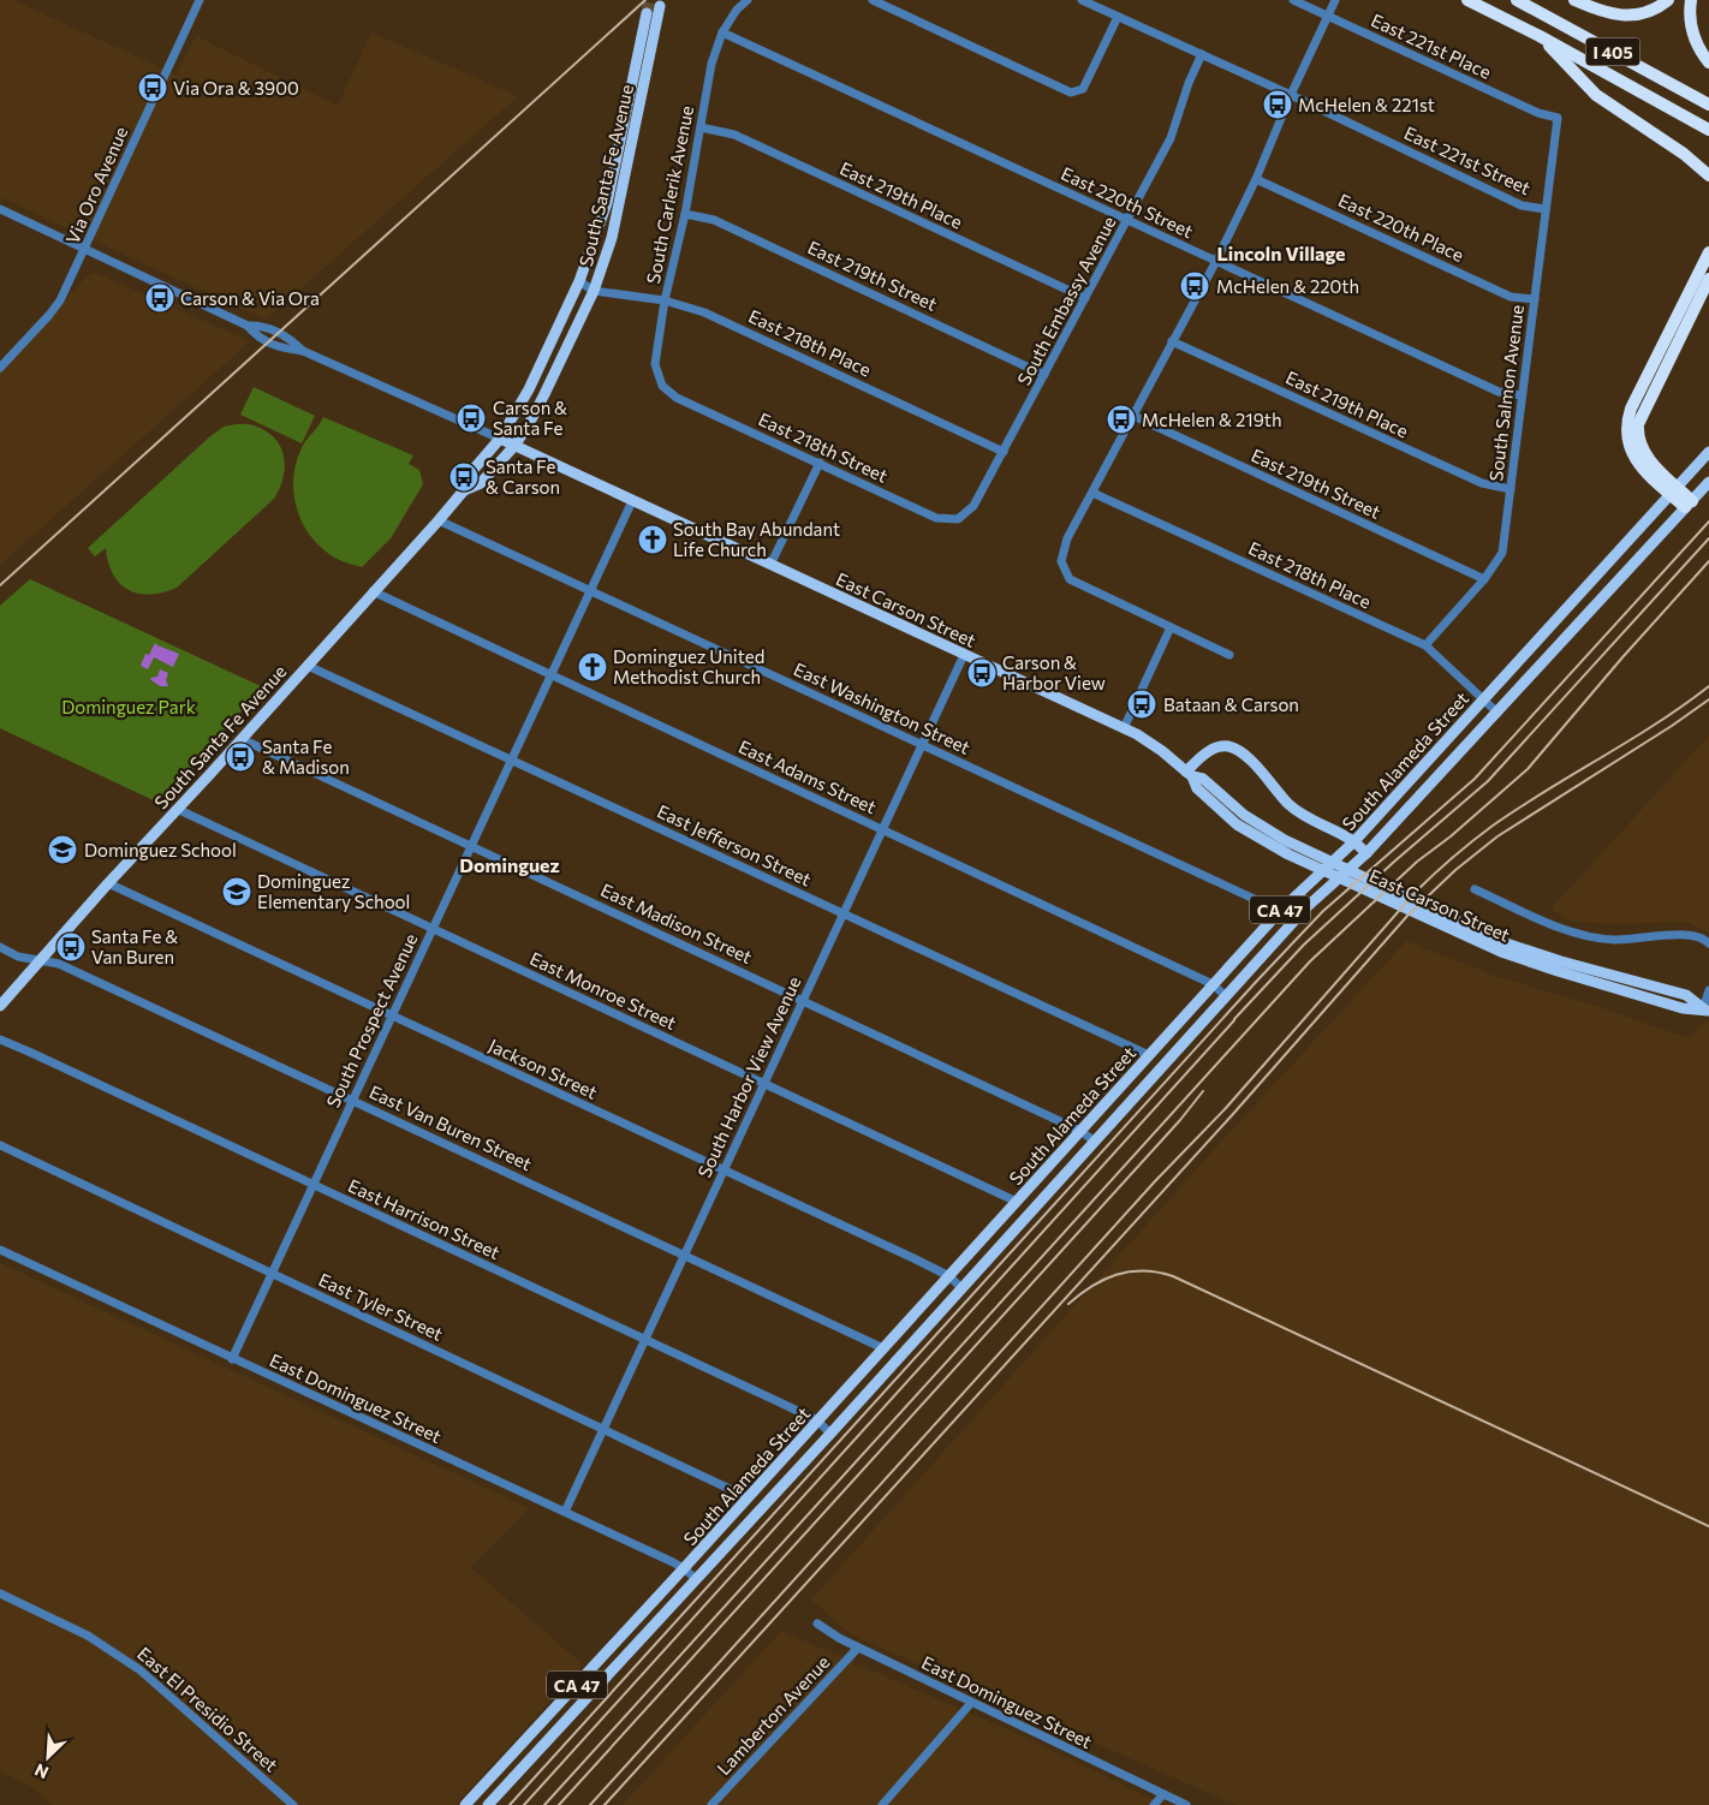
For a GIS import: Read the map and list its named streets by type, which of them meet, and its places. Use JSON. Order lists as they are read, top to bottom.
{
  "streets": {
    "highway": ["I 405"],
    "main road": [
      "South Santa Fe Avenue",
      "East Carson Street",
      "South Alameda Street",
      "CA 47"
    ],
    "street": [
      "East 221st Place",
      "East 221st Street",
      "Via Oro Avenue",
      "South Carlerik Avenue",
      "East 219th Place",
      "East 220th Street",
      "East 220th Place",
      "East 219th Street",
      "South Embassy Avenue",
      "East 218th Place",
      "South Salmon Avenue",
      "East 218th Street",
      "East Washington Street",
      "East Adams Street",
      "East Jefferson Street",
      "East Madison Street",
      "East Monroe Street",
      "South Prospect Avenue",
      "Jackson Street",
      "South Harbor View Avenue",
      "East Van Buren Street",
      "East Harrison Street",
      "East Tyler Street",
      "East Dominguez Street",
      "East El Presidio Street",
      "Lamberton Avenue"
    ]
  },
  "crossings": [
    ["East 221st Place", "South Salmon Avenue"],
    ["East 221st Street", "South Embassy Avenue"],
    ["East 221st Street", "South Salmon Avenue"],
    ["South Santa Fe Avenue", "East 218th Place"],
    ["South Santa Fe Avenue", "East Carson Street"],
    ["South Santa Fe Avenue", "East Washington Street"],
    ["South Santa Fe Avenue", "East Adams Street"],
    ["South Santa Fe Avenue", "East Jefferson Street"],
    ["South Santa Fe Avenue", "East Madison Street"],
    ["South Santa Fe Avenue", "East Monroe Street"],
    ["South Santa Fe Avenue", "Jackson Street"],
    ["South Santa Fe Avenue", "East Van Buren Street"],
    ["Via Oro Avenue", "East Carson Street"],
    ["South Carlerik Avenue", "East 219th Place"],
    ["South Carlerik Avenue", "East 220th Street"],
    ["South Carlerik Avenue", "East 219th Street"],
    ["South Carlerik Avenue", "East 218th Place"],
    ["South Carlerik Avenue", "East 218th Street"],
    ["East 219th Place", "South Embassy Avenue"],
    ["East 219th Place", "South Salmon Avenue"],
    ["East 220th Street", "South Embassy Avenue"],
    ["East 220th Street", "South Salmon Avenue"],
    ["East 220th Place", "South Salmon Avenue"],
    ["East 219th Street", "South Embassy Avenue"],
    ["East 219th Street", "South Salmon Avenue"],
    ["South Embassy Avenue", "East 218th Place"],
    ["South Embassy Avenue", "East 218th Street"],
    ["East 218th Place", "South Salmon Avenue"],
    ["East 218th Place", "South Alameda Street"],
    ["East Carson Street", "South Prospect Avenue"],
    ["East Carson Street", "South Harbor View Avenue"],
    ["East Washington Street", "South Alameda Street"],
    ["East Washington Street", "South Prospect Avenue"],
    ["East Washington Street", "South Harbor View Avenue"],
    ["South Alameda Street", "East Adams Street"],
    ["South Alameda Street", "East Jefferson Street"],
    ["South Alameda Street", "East Madison Street"],
    ["South Alameda Street", "East Monroe Street"],
    ["South Alameda Street", "Jackson Street"],
    ["South Alameda Street", "East Van Buren Street"],
    ["South Alameda Street", "East Harrison Street"],
    ["South Alameda Street", "East Tyler Street"],
    ["South Alameda Street", "East Dominguez Street"],
    ["East Adams Street", "South Prospect Avenue"],
    ["East Adams Street", "South Harbor View Avenue"],
    ["East Jefferson Street", "South Prospect Avenue"],
    ["East Jefferson Street", "South Harbor View Avenue"],
    ["East Madison Street", "South Prospect Avenue"],
    ["East Madison Street", "South Harbor View Avenue"],
    ["East Monroe Street", "South Prospect Avenue"],
    ["East Monroe Street", "South Harbor View Avenue"],
    ["South Prospect Avenue", "Jackson Street"],
    ["South Prospect Avenue", "East Van Buren Street"],
    ["South Prospect Avenue", "East Harrison Street"],
    ["South Prospect Avenue", "East Tyler Street"],
    ["South Prospect Avenue", "East Dominguez Street"],
    ["Jackson Street", "South Harbor View Avenue"],
    ["South Harbor View Avenue", "East Van Buren Street"],
    ["South Harbor View Avenue", "East Harrison Street"],
    ["South Harbor View Avenue", "East Tyler Street"],
    ["South Harbor View Avenue", "East Dominguez Street"],
    ["East Dominguez Street", "Lamberton Avenue"]
  ],
  "districts": ["Lincoln Village", "Dominguez"],
  "parks": ["Dominguez Park"],
  "places": {
    "bus stop": [
      "Via Ora & 3900",
      "McHelen & 221st",
      "McHelen & 220th",
      "Carson & Via Ora",
      "Carson & Santa Fe",
      "McHelen & 219th",
      "Santa Fe & Carson",
      "Carson & Harbor View",
      "Bataan & Carson",
      "Santa Fe & Madison",
      "Santa Fe & Van Buren"
    ],
    "church": ["South Bay Abundant Life Church", "Dominguez United Methodist Church"],
    "school or university": ["Dominguez School", "Dominguez Elementary School"]
  },
  "north": "bottom left"
}
